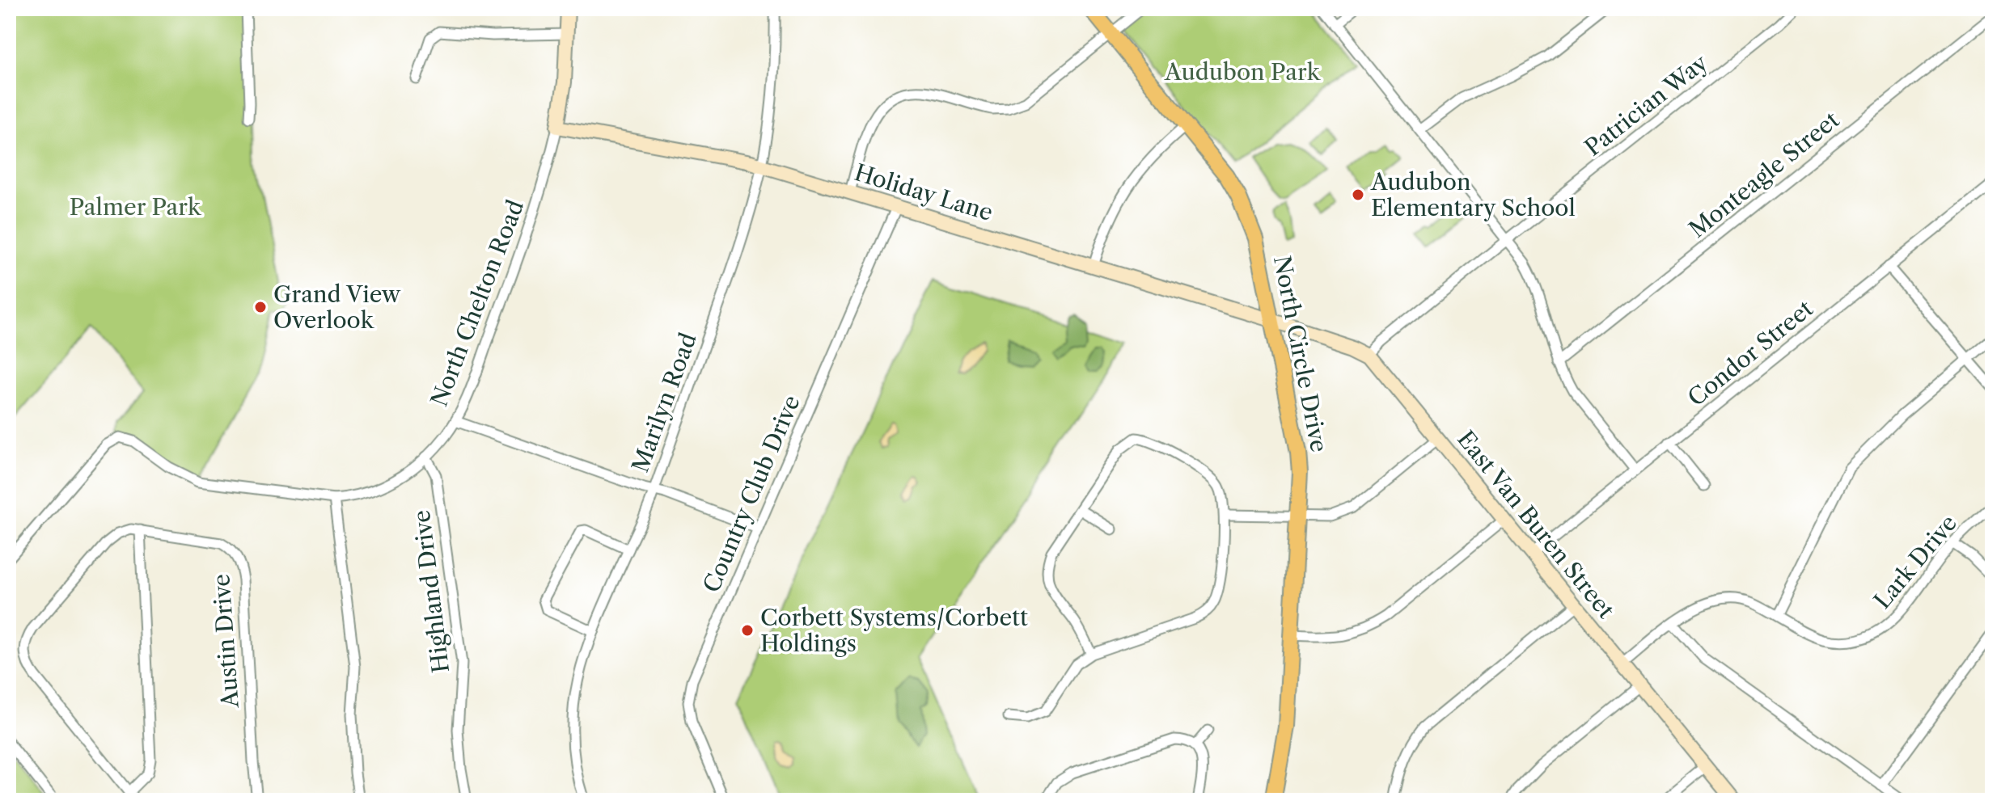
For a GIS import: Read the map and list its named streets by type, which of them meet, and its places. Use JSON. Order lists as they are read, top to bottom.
{
  "streets": {
    "main road": ["North Circle Drive"],
    "street": [
      "Patrician Way",
      "Monteagle Street",
      "Holiday Lane",
      "North Chelton Road",
      "Condor Street",
      "Marilyn Road",
      "Country Club Drive",
      "East Van Buren Street",
      "Lark Drive",
      "Highland Drive",
      "Austin Drive"
    ]
  },
  "crossings": [
    ["Patrician Way", "East Van Buren Street"],
    ["Holiday Lane", "North Chelton Road"],
    ["Holiday Lane", "North Circle Drive"],
    ["Holiday Lane", "Marilyn Road"],
    ["Holiday Lane", "Country Club Drive"],
    ["Holiday Lane", "East Van Buren Street"],
    ["North Chelton Road", "Highland Drive"],
    ["Condor Street", "East Van Buren Street"],
    ["North Circle Drive", "East Van Buren Street"],
    ["East Van Buren Street", "Lark Drive"]
  ],
  "parks": ["Audubon Park", "Palmer Park"],
  "places": ["Audubon Elementary School", "Grand View Overlook", "Corbett Systems/Corbett Holdings"]
}
